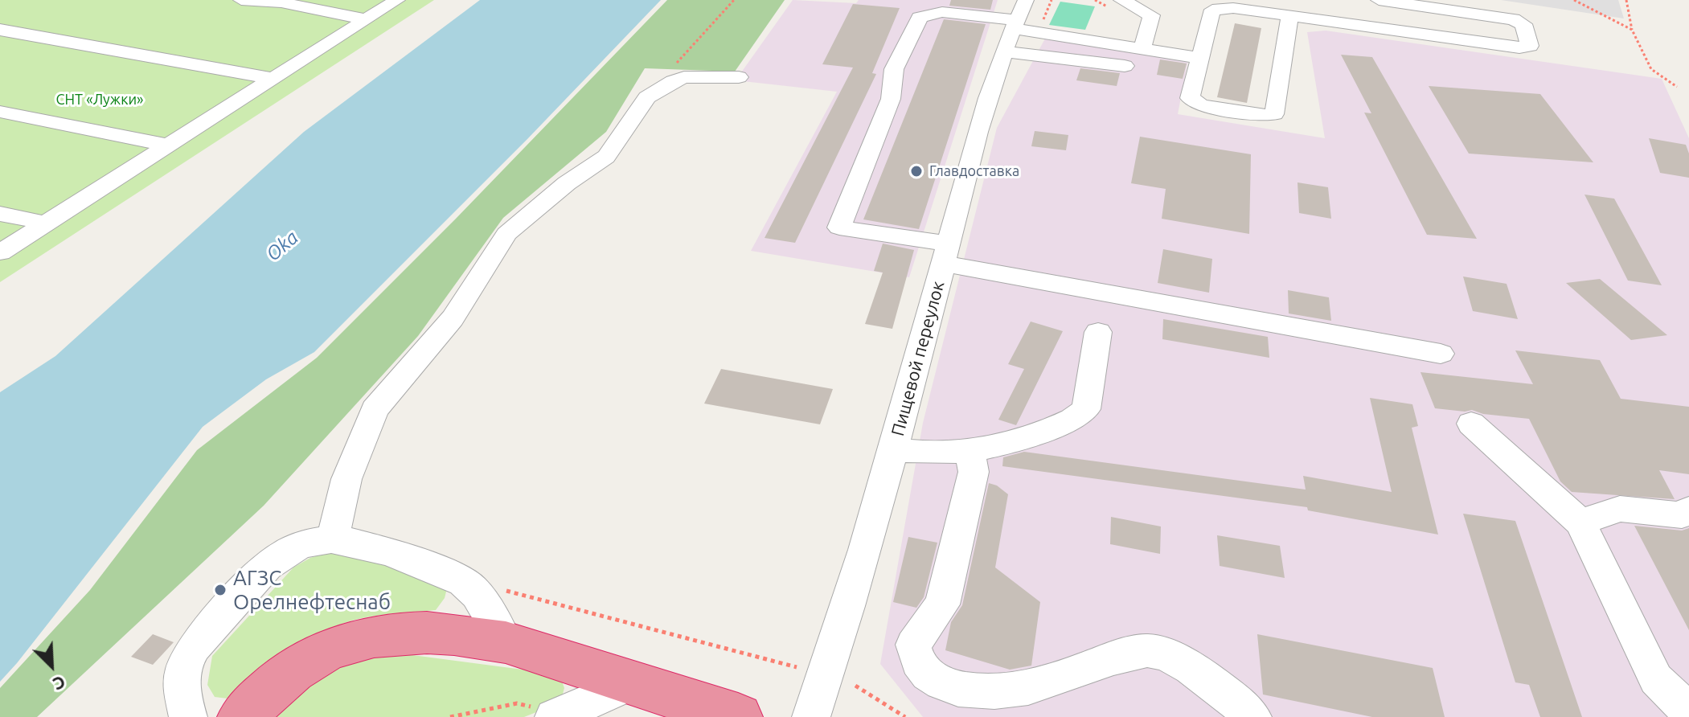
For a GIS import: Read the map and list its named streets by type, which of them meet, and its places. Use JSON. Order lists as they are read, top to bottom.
{
  "streets": {
    "street": ["Пищевой переулок"]
  },
  "water": ["Oka"],
  "parks": ["СНТ «Лужки»"],
  "places": ["Главдоставка", "АГЗС Орелнефтеснаб"],
  "north": "bottom right"
}
